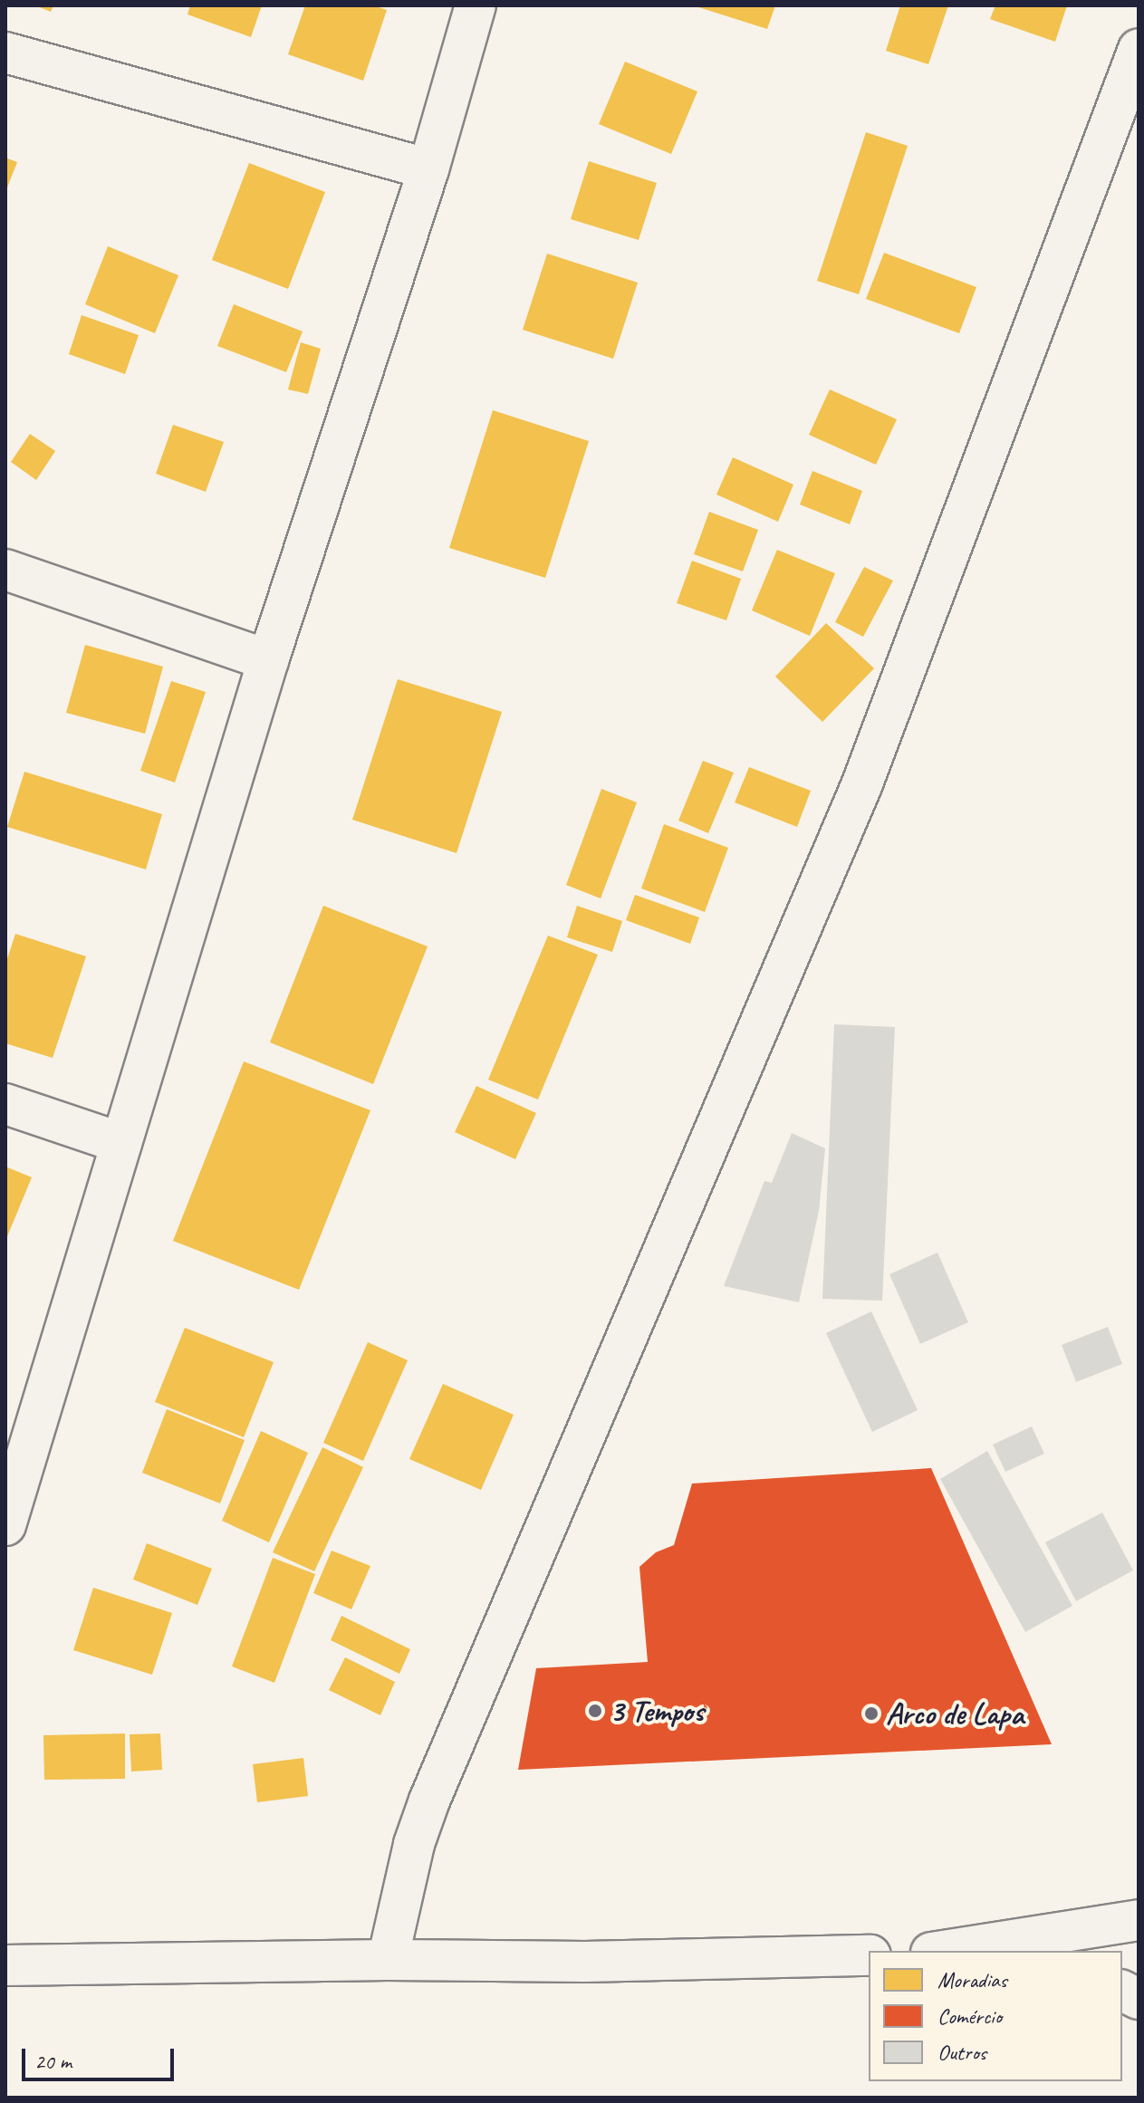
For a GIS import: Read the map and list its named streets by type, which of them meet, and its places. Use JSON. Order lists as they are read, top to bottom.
{
  "places": ["3 Tempos", "Arco de Lapa"],
  "legend": ["Moradias", "Comércio", "Outros"],
  "scale_bar": "20 m"
}
